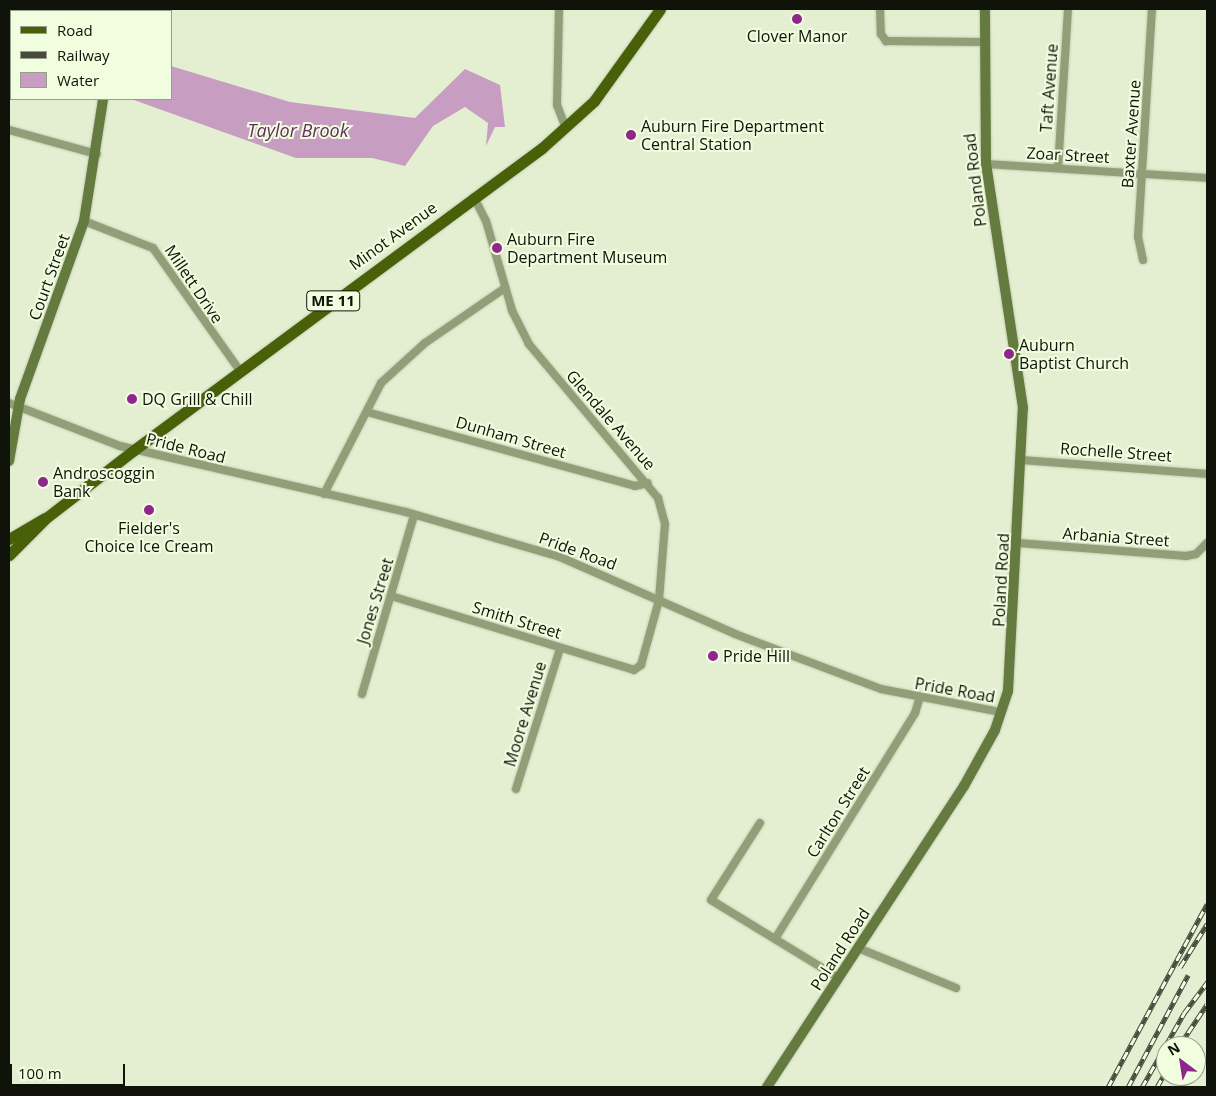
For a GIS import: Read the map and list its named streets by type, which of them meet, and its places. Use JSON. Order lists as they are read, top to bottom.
{
  "streets": {
    "main road": ["Minot Avenue", "ME 11"],
    "street": [
      "Taft Avenue",
      "Baxter Avenue",
      "Zoar Street",
      "Poland Road",
      "Court Street",
      "Millett Drive",
      "Glendale Avenue",
      "Dunham Street",
      "Pride Road",
      "Rochelle Street",
      "Arbania Street",
      "Jones Street",
      "Smith Street",
      "Moore Avenue",
      "Carlton Street"
    ]
  },
  "crossings": [
    ["Taft Avenue", "Zoar Street"],
    ["Baxter Avenue", "Zoar Street"],
    ["Zoar Street", "Poland Road"],
    ["Poland Road", "Pride Road"],
    ["Poland Road", "Rochelle Street"],
    ["Poland Road", "Arbania Street"],
    ["Minot Avenue", "Millett Drive"],
    ["Minot Avenue", "Glendale Avenue"],
    ["Minot Avenue", "Pride Road"],
    ["Court Street", "Millett Drive"],
    ["Court Street", "Pride Road"],
    ["Glendale Avenue", "Dunham Street"],
    ["Glendale Avenue", "Pride Road"],
    ["Glendale Avenue", "Smith Street"],
    ["Pride Road", "Jones Street"],
    ["Pride Road", "Carlton Street"],
    ["Jones Street", "Smith Street"],
    ["Smith Street", "Moore Avenue"]
  ],
  "water": ["Taylor Brook"],
  "places": [
    "Clover Manor",
    "Auburn Fire Department Central Station",
    "Auburn Fire Department Museum",
    "Auburn Baptist Church",
    "DQ Grill & Chill",
    "Androscoggin Bank",
    "Fielder's Choice Ice Cream",
    "Pride Hill"
  ],
  "legend": ["Road", "Railway", "Water"],
  "scale_bar": "100 m",
  "north": "top left"
}
